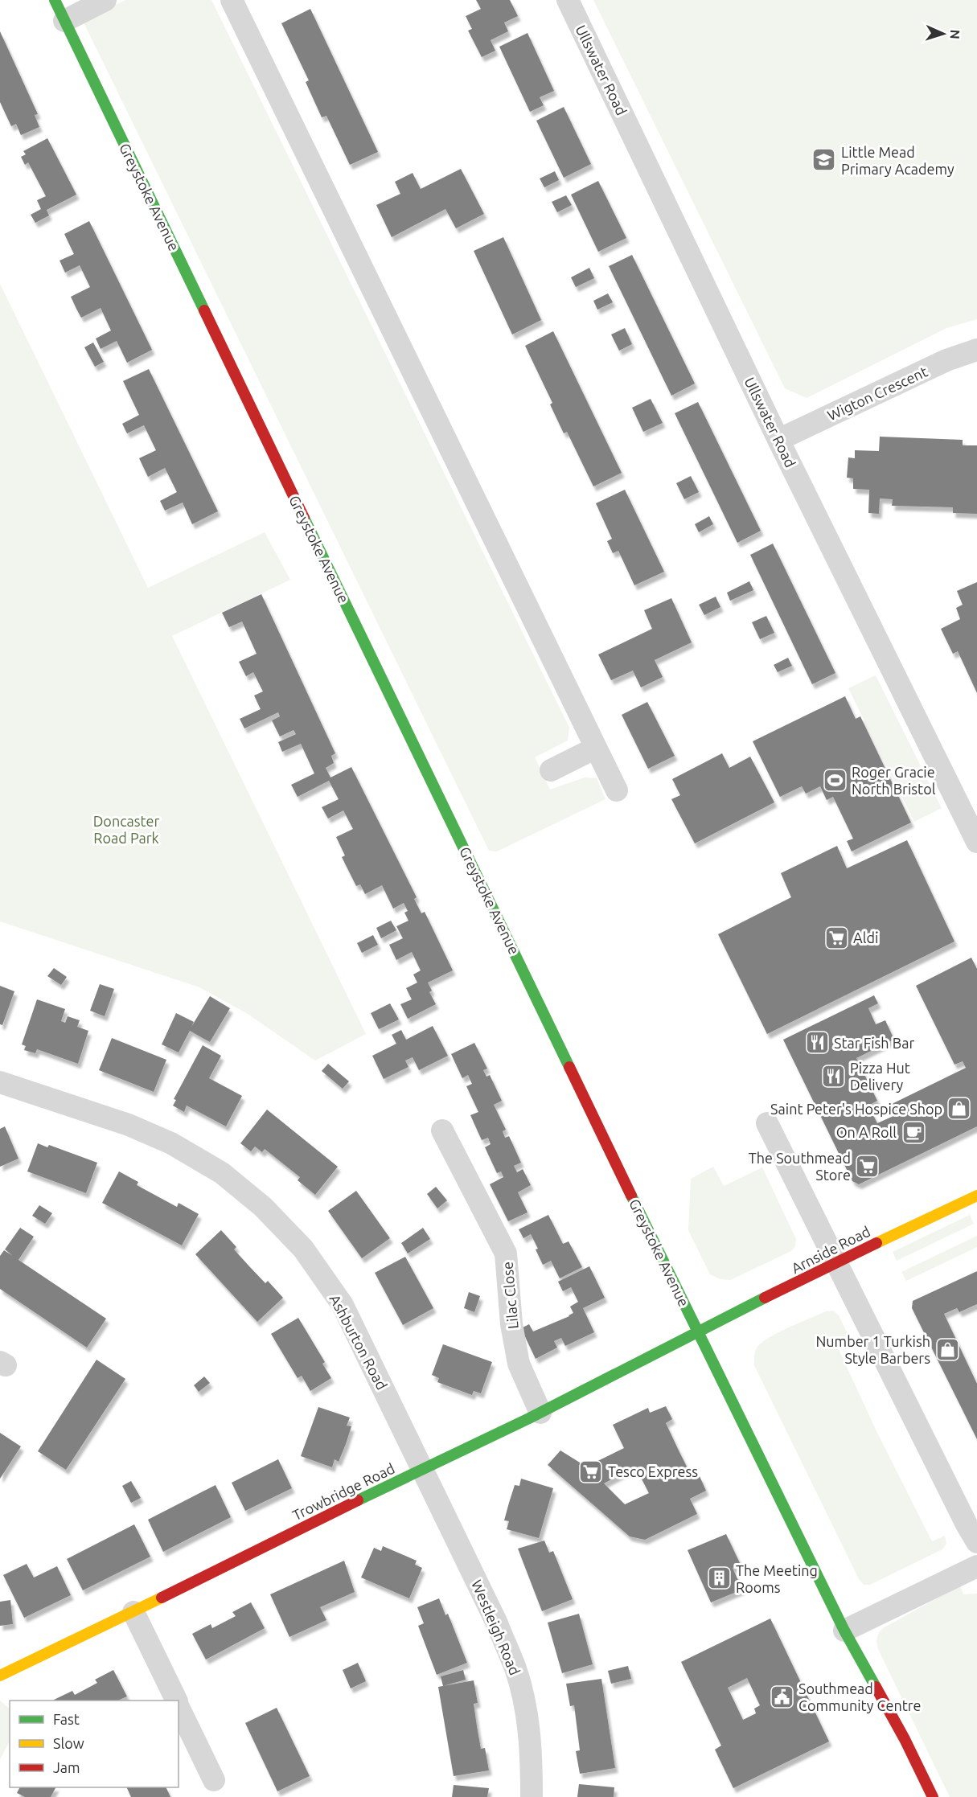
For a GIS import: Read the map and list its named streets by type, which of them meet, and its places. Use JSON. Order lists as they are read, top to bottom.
{
  "streets": {
    "street": [
      "Ullswater Road",
      "Greystoke Avenue",
      "Wigton Crescent",
      "Arnside Road",
      "Lilac Close",
      "Ashburton Road",
      "Trowbridge Road",
      "Westleigh Road"
    ]
  },
  "crossings": [
    ["Ullswater Road", "Wigton Crescent"],
    ["Greystoke Avenue", "Arnside Road"],
    ["Greystoke Avenue", "Trowbridge Road"],
    ["Arnside Road", "Trowbridge Road"],
    ["Lilac Close", "Trowbridge Road"],
    ["Ashburton Road", "Trowbridge Road"],
    ["Ashburton Road", "Westleigh Road"],
    ["Trowbridge Road", "Westleigh Road"]
  ],
  "parks": ["Doncaster Road Park"],
  "places": {
    "school or university": ["Little Mead Primary Academy"],
    "sports": ["Roger Gracie North Bristol"],
    "supermarket": ["Aldi", "The Southmead Store", "Tesco Express"],
    "restaurant": ["Star Fish Bar", "Pizza Hut Delivery"],
    "shop": ["Saint Peter's Hospice Shop", "Number 1 Turkish Style Barbers"],
    "cafe": ["On A Roll"],
    "building": ["The Meeting Rooms"],
    "public building": ["Southmead Community Centre"]
  },
  "legend": ["Fast", "Slow", "Jam"],
  "north": "right"
}
